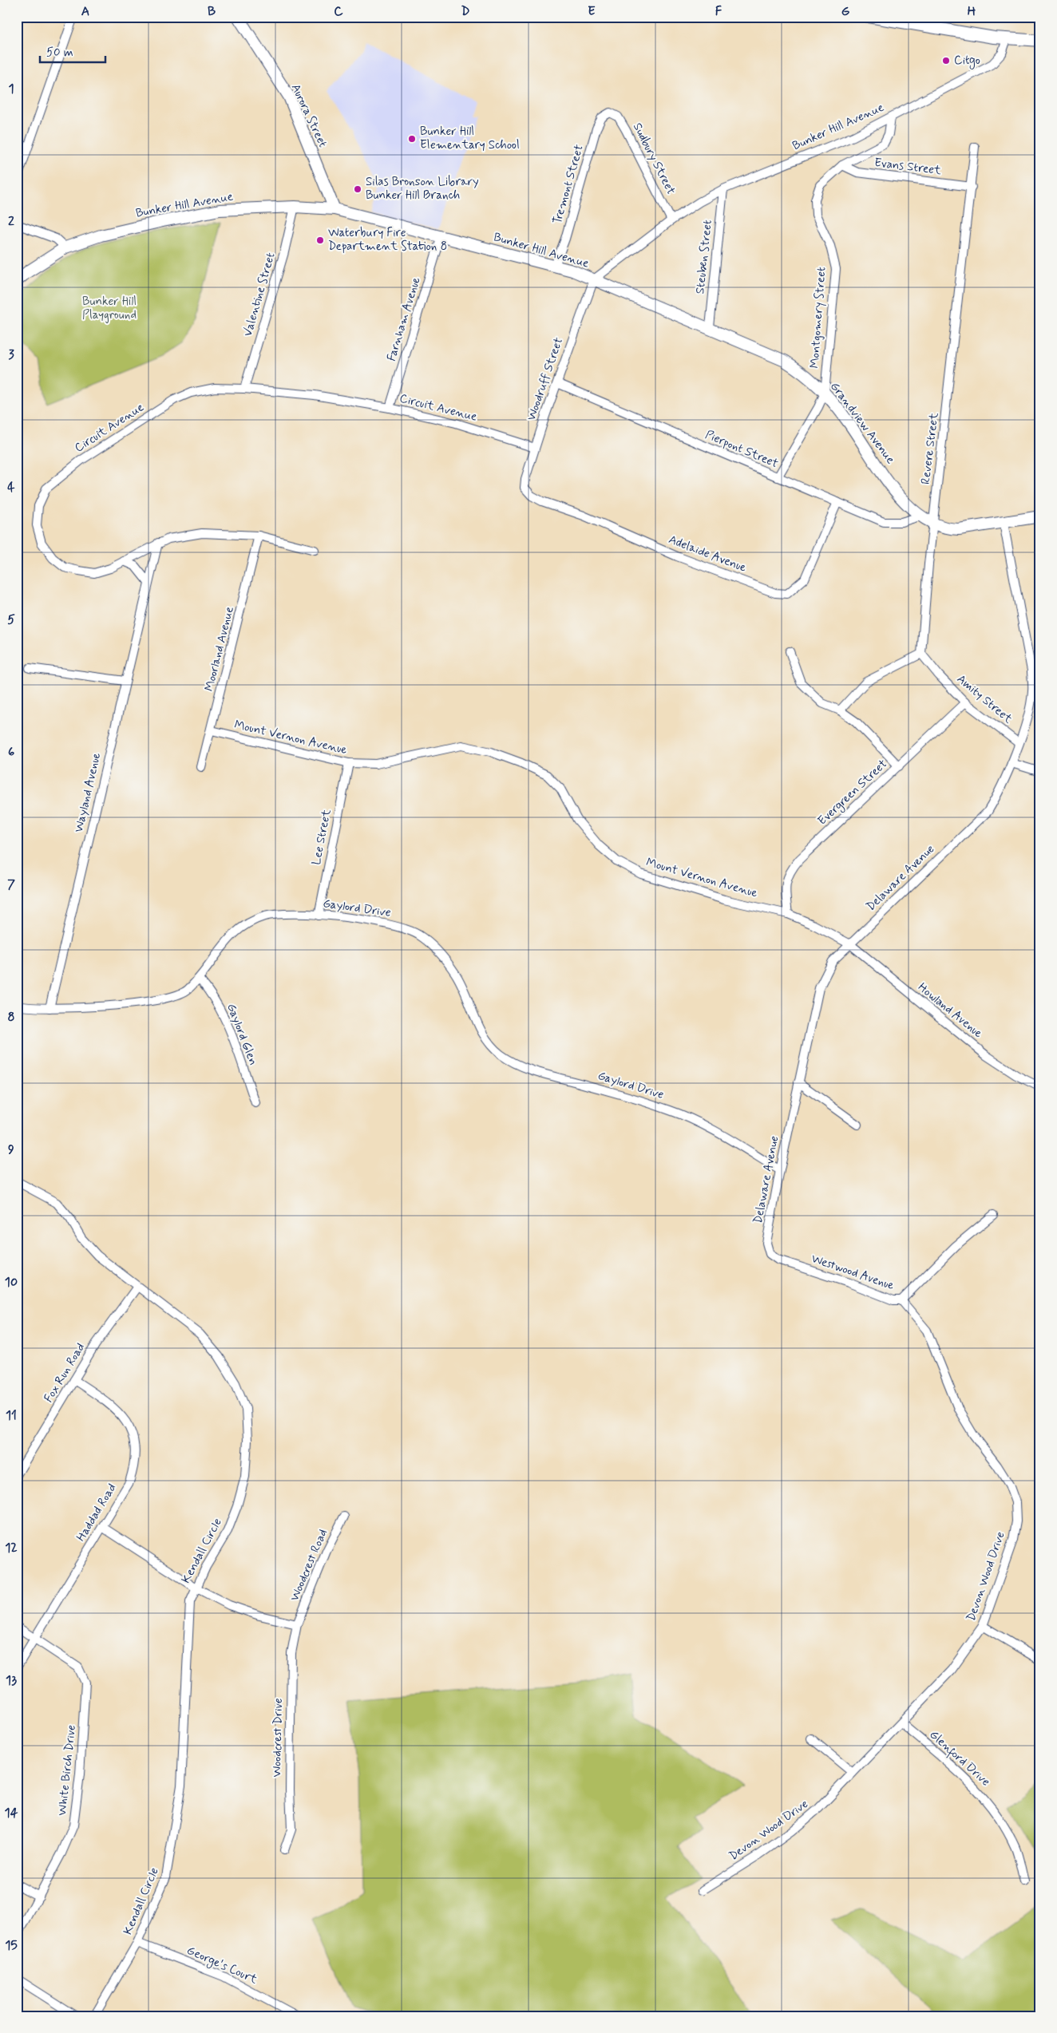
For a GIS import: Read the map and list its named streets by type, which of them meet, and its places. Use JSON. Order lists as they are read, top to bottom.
{
  "streets": {
    "main road": ["Aurora Street", "Bunker Hill Avenue", "Grandview Avenue"],
    "street": [
      "Sudbury Street",
      "Evans Street",
      "Tremont Street",
      "Steuben Street",
      "Valentine Street",
      "Montgomery Street",
      "Farnham Avenue",
      "Woodruff Street",
      "Circuit Avenue",
      "Revere Street",
      "Pierpont Street",
      "Adelaide Avenue",
      "Moorland Avenue",
      "Amity Street",
      "Mount Vernon Avenue",
      "Wayland Avenue",
      "Evergreen Street",
      "Lee Street",
      "Delaware Avenue",
      "Gaylord Drive",
      "Howland Avenue",
      "Gaylord Glen",
      "Westwood Avenue",
      "Fox Run Road",
      "Haddad Road",
      "Kendall Circle",
      "Woodcrest Road",
      "Devon Wood Drive",
      "Woodcrest Drive",
      "Glenford Drive",
      "White Birch Drive",
      "George's Court"
    ]
  },
  "crossings": [
    ["Aurora Street", "Bunker Hill Avenue"],
    ["Bunker Hill Avenue", "Sudbury Street"],
    ["Bunker Hill Avenue", "Tremont Street"],
    ["Bunker Hill Avenue", "Steuben Street"],
    ["Bunker Hill Avenue", "Valentine Street"],
    ["Bunker Hill Avenue", "Montgomery Street"],
    ["Bunker Hill Avenue", "Farnham Avenue"],
    ["Bunker Hill Avenue", "Woodruff Street"],
    ["Bunker Hill Avenue", "Grandview Avenue"],
    ["Sudbury Street", "Tremont Street"],
    ["Evans Street", "Montgomery Street"],
    ["Evans Street", "Revere Street"],
    ["Steuben Street", "Grandview Avenue"],
    ["Valentine Street", "Circuit Avenue"],
    ["Montgomery Street", "Grandview Avenue"],
    ["Farnham Avenue", "Circuit Avenue"],
    ["Woodruff Street", "Circuit Avenue"],
    ["Woodruff Street", "Grandview Avenue"],
    ["Woodruff Street", "Pierpont Street"],
    ["Woodruff Street", "Adelaide Avenue"],
    ["Circuit Avenue", "Moorland Avenue"],
    ["Circuit Avenue", "Wayland Avenue"],
    ["Grandview Avenue", "Revere Street"],
    ["Grandview Avenue", "Pierpont Street"],
    ["Grandview Avenue", "Delaware Avenue"],
    ["Revere Street", "Amity Street"],
    ["Pierpont Street", "Adelaide Avenue"],
    ["Moorland Avenue", "Mount Vernon Avenue"],
    ["Amity Street", "Evergreen Street"],
    ["Amity Street", "Delaware Avenue"],
    ["Mount Vernon Avenue", "Evergreen Street"],
    ["Mount Vernon Avenue", "Lee Street"],
    ["Mount Vernon Avenue", "Delaware Avenue"],
    ["Mount Vernon Avenue", "Howland Avenue"],
    ["Wayland Avenue", "Gaylord Drive"],
    ["Lee Street", "Gaylord Drive"],
    ["Delaware Avenue", "Gaylord Drive"],
    ["Delaware Avenue", "Howland Avenue"],
    ["Delaware Avenue", "Westwood Avenue"],
    ["Gaylord Drive", "Gaylord Glen"],
    ["Westwood Avenue", "Devon Wood Drive"],
    ["Fox Run Road", "Haddad Road"],
    ["Fox Run Road", "Kendall Circle"],
    ["Haddad Road", "White Birch Drive"],
    ["Kendall Circle", "George's Court"],
    ["Woodcrest Road", "Woodcrest Drive"],
    ["Devon Wood Drive", "Glenford Drive"]
  ],
  "parks": ["Bunker Hill Playground"],
  "places": [
    "Citgo",
    "Bunker Hill Elementary School",
    "Silas Bronson Library Bunker Hill Branch",
    "Waterbury Fire Department Station 8"
  ],
  "scale_bar": "50 m",
  "grid": {
    "columns": [
      "A",
      "B",
      "C",
      "D",
      "E",
      "F",
      "G",
      "H"
    ],
    "rows": [
      "1",
      "2",
      "3",
      "4",
      "5",
      "6",
      "7",
      "8",
      "9",
      "10",
      "11",
      "12",
      "13",
      "14",
      "15"
    ]
  }
}
